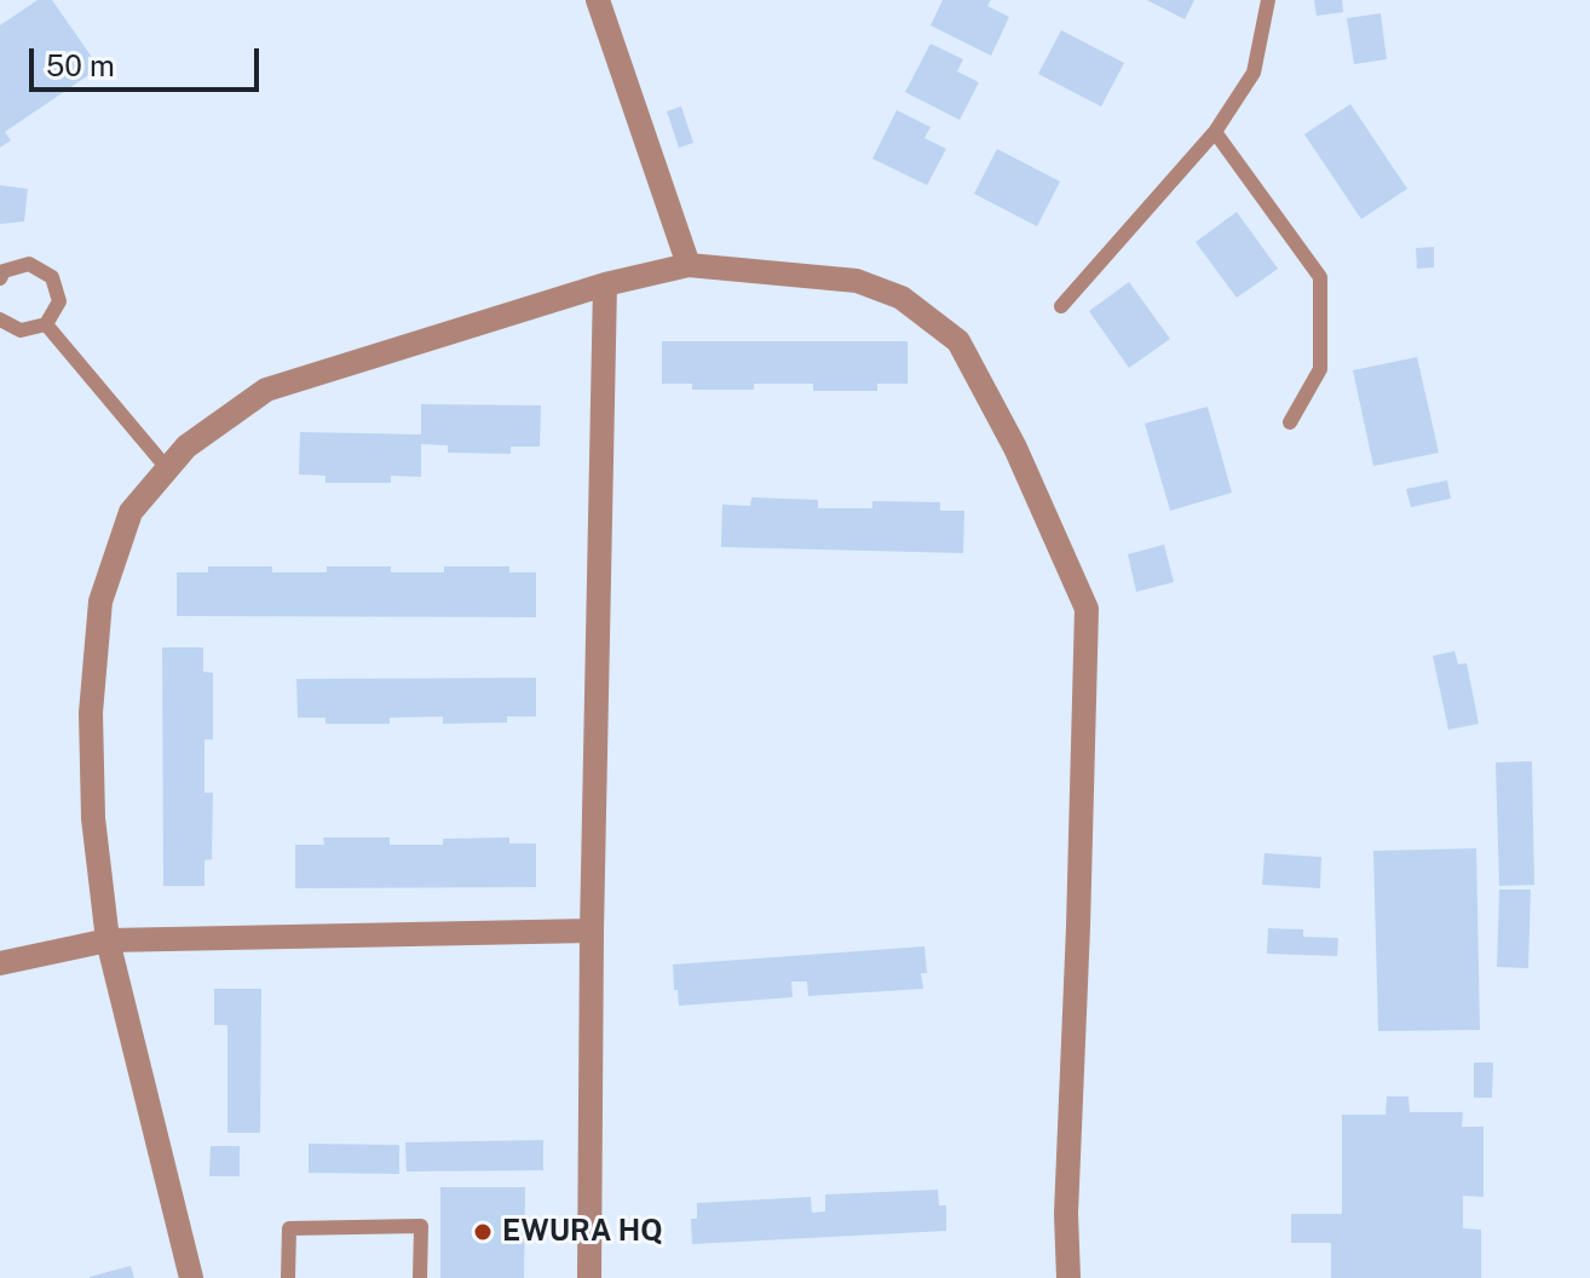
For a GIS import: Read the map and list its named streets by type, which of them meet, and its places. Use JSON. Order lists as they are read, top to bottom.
{
  "places": ["EWURA HQ"],
  "scale_bar": "50 m"
}
